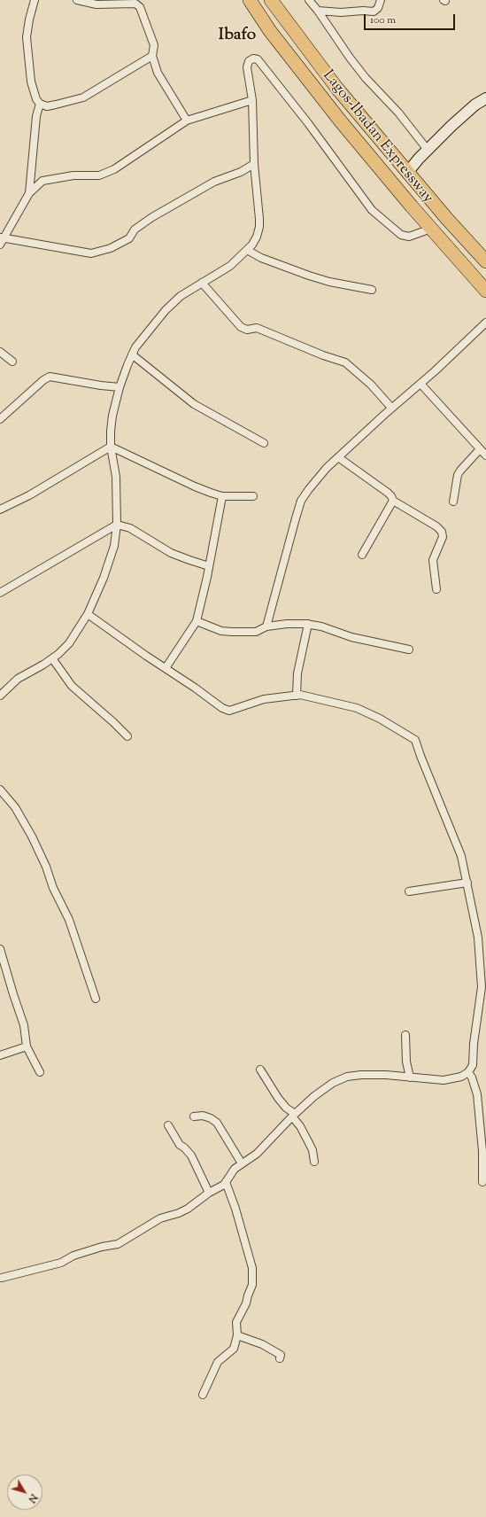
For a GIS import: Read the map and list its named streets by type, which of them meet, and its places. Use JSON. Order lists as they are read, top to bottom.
{
  "streets": {
    "highway": ["Lagos-Ibadan Expressway"]
  },
  "districts": ["Ibafo"],
  "scale_bar": "100 m",
  "north": "bottom right"
}
